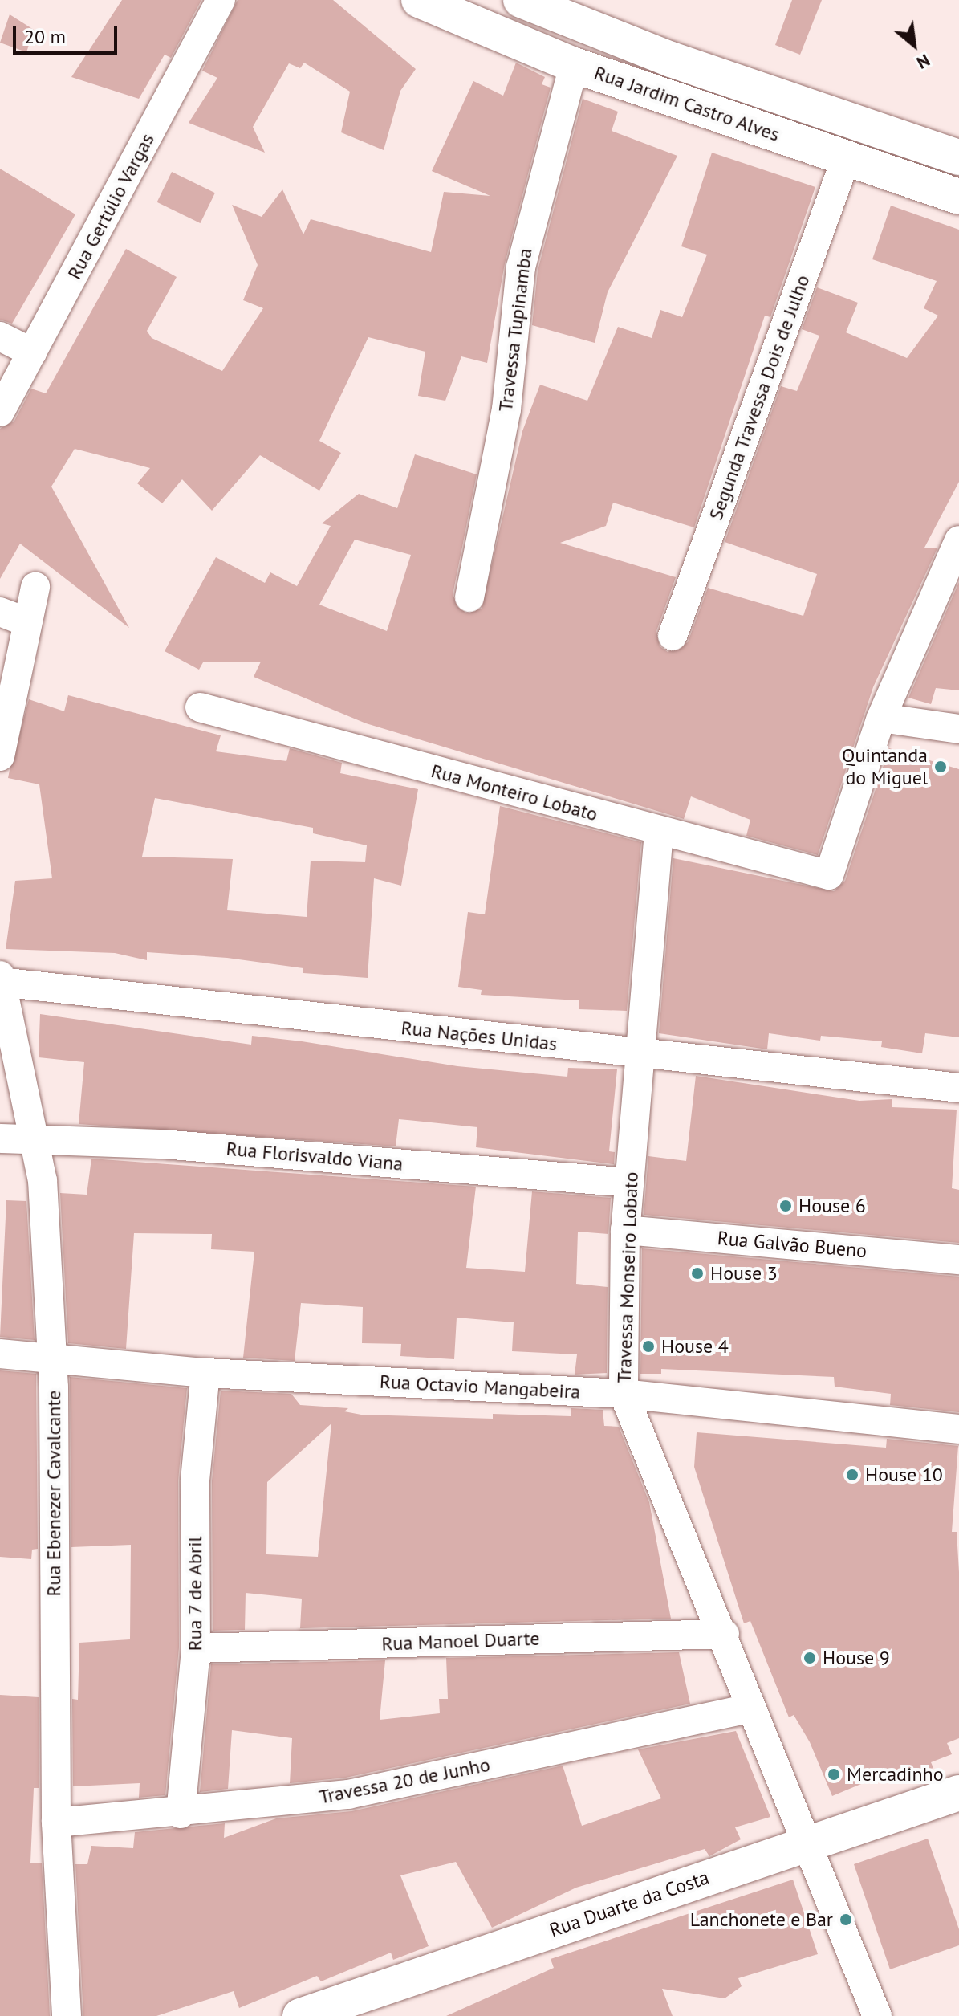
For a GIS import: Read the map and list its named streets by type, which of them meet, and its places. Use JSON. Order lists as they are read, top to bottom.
{
  "streets": {
    "street": [
      "Rua Jardim Castro Alves",
      "Rua Gertúlio Vargas",
      "Travessa Tupinamba",
      "Segunda Travessa Dois de Julho",
      "Rua Monteiro Lobato",
      "Rua Nações Unidas",
      "Rua Florisvaldo Viana",
      "Rua Galvão Bueno",
      "Travessa Monseiro Lobato",
      "Rua Octavio Mangabeira",
      "Rua Ebenezer Cavalcante",
      "Rua 7 de Abril",
      "Rua Manoel Duarte",
      "Travessa 20 de Junho",
      "Rua Duarte da Costa"
    ]
  },
  "crossings": [
    ["Rua Jardim Castro Alves", "Travessa Tupinamba"],
    ["Rua Jardim Castro Alves", "Segunda Travessa Dois de Julho"],
    ["Rua Monteiro Lobato", "Travessa Monseiro Lobato"],
    ["Rua Nações Unidas", "Travessa Monseiro Lobato"],
    ["Rua Nações Unidas", "Rua Ebenezer Cavalcante"],
    ["Rua Florisvaldo Viana", "Travessa Monseiro Lobato"],
    ["Rua Florisvaldo Viana", "Rua Ebenezer Cavalcante"],
    ["Rua Galvão Bueno", "Travessa Monseiro Lobato"],
    ["Travessa Monseiro Lobato", "Rua Octavio Mangabeira"],
    ["Travessa Monseiro Lobato", "Rua Manoel Duarte"],
    ["Travessa Monseiro Lobato", "Travessa 20 de Junho"],
    ["Travessa Monseiro Lobato", "Rua Duarte da Costa"],
    ["Rua Octavio Mangabeira", "Rua Ebenezer Cavalcante"],
    ["Rua Octavio Mangabeira", "Rua 7 de Abril"],
    ["Rua Ebenezer Cavalcante", "Travessa 20 de Junho"],
    ["Rua 7 de Abril", "Rua Manoel Duarte"],
    ["Rua 7 de Abril", "Travessa 20 de Junho"]
  ],
  "places": [
    "Quintanda do Miguel",
    "House 6",
    "House 3",
    "House 4",
    "House 10",
    "House 9",
    "Mercadinho",
    "Lanchonete e Bar"
  ],
  "scale_bar": "20 m",
  "north": "bottom right"
}
